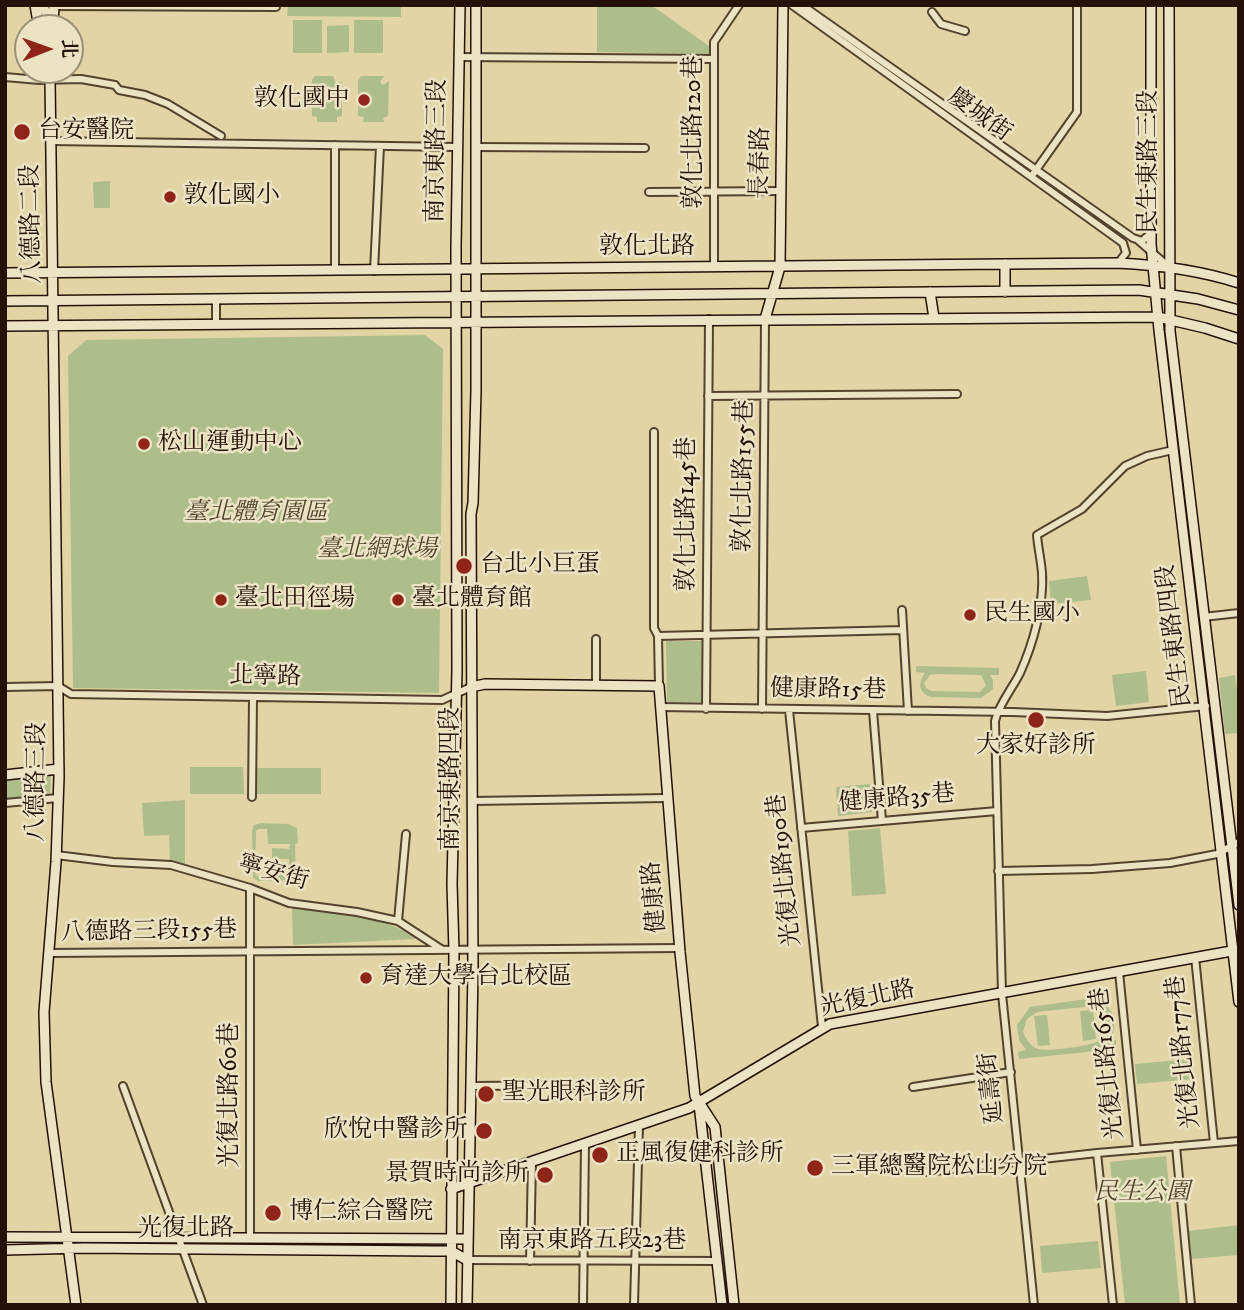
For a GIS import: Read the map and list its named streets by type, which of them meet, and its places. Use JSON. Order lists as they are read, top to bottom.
{
  "streets": {
    "main road": [
      "南京東路三段",
      "民生東路三段",
      "長春路",
      "八德路二段",
      "敦化北路",
      "民生東路四段",
      "南京東路四段",
      "八德路三段",
      "健康路",
      "光復北路"
    ],
    "street": [
      "慶城街",
      "敦化北路120巷",
      "敦化北路155巷",
      "敦化北路145巷",
      "北寧路",
      "健康路15巷",
      "健康路35巷",
      "光復北路190巷",
      "寧安街",
      "八德路三段155巷",
      "光復北路177巷",
      "光復北路165巷",
      "延壽街",
      "光復北路60巷",
      "南京東路五段23巷"
    ]
  },
  "crossings": [
    ["慶城街", "民生東路三段"],
    ["慶城街", "敦化北路"],
    ["敦化北路120巷", "敦化北路"],
    ["南京東路三段", "敦化北路"],
    ["南京東路三段", "南京東路四段"],
    ["民生東路三段", "敦化北路"],
    ["民生東路三段", "民生東路四段"],
    ["長春路", "敦化北路"],
    ["長春路", "敦化北路155巷"],
    ["八德路二段", "敦化北路"],
    ["八德路二段", "八德路三段"],
    ["敦化北路", "南京東路四段"],
    ["敦化北路155巷", "健康路15巷"],
    ["敦化北路145巷", "健康路15巷"],
    ["民生東路四段", "健康路15巷"],
    ["民生東路四段", "光復北路"],
    ["北寧路", "南京東路四段"],
    ["北寧路", "八德路三段"],
    ["健康路15巷", "光復北路190巷"],
    ["健康路15巷", "健康路"],
    ["健康路15巷", "延壽街"],
    ["南京東路四段", "寧安街"],
    ["南京東路四段", "光復北路"],
    ["南京東路四段", "南京東路五段23巷"],
    ["八德路三段", "寧安街"],
    ["八德路三段", "八德路三段155巷"],
    ["八德路三段", "光復北路"],
    ["健康路35巷", "光復北路190巷"],
    ["健康路35巷", "延壽街"],
    ["光復北路190巷", "光復北路"],
    ["寧安街", "健康路"],
    ["寧安街", "八德路三段155巷"],
    ["寧安街", "光復北路60巷"],
    ["健康路", "光復北路"],
    ["健康路", "南京東路五段23巷"],
    ["八德路三段155巷", "光復北路60巷"],
    ["光復北路", "光復北路177巷"],
    ["光復北路", "光復北路165巷"],
    ["光復北路", "延壽街"],
    ["光復北路", "光復北路60巷"],
    ["光復北路", "南京東路五段23巷"]
  ],
  "parks": ["臺北體育園區", "臺北網球場", "民生公園"],
  "places": [
    "敦化國中",
    "台安醫院",
    "敦化國小",
    "松山運動中心",
    "台北小巨蛋",
    "臺北田徑場",
    "臺北體育館",
    "民生國小",
    "大家好診所",
    "育達大學台北校區",
    "聖光眼科診所",
    "欣悅中醫診所",
    "正風復健科診所",
    "三軍總醫院松山分院",
    "景賀時尚診所",
    "博仁綜合醫院"
  ],
  "north": "right"
}
